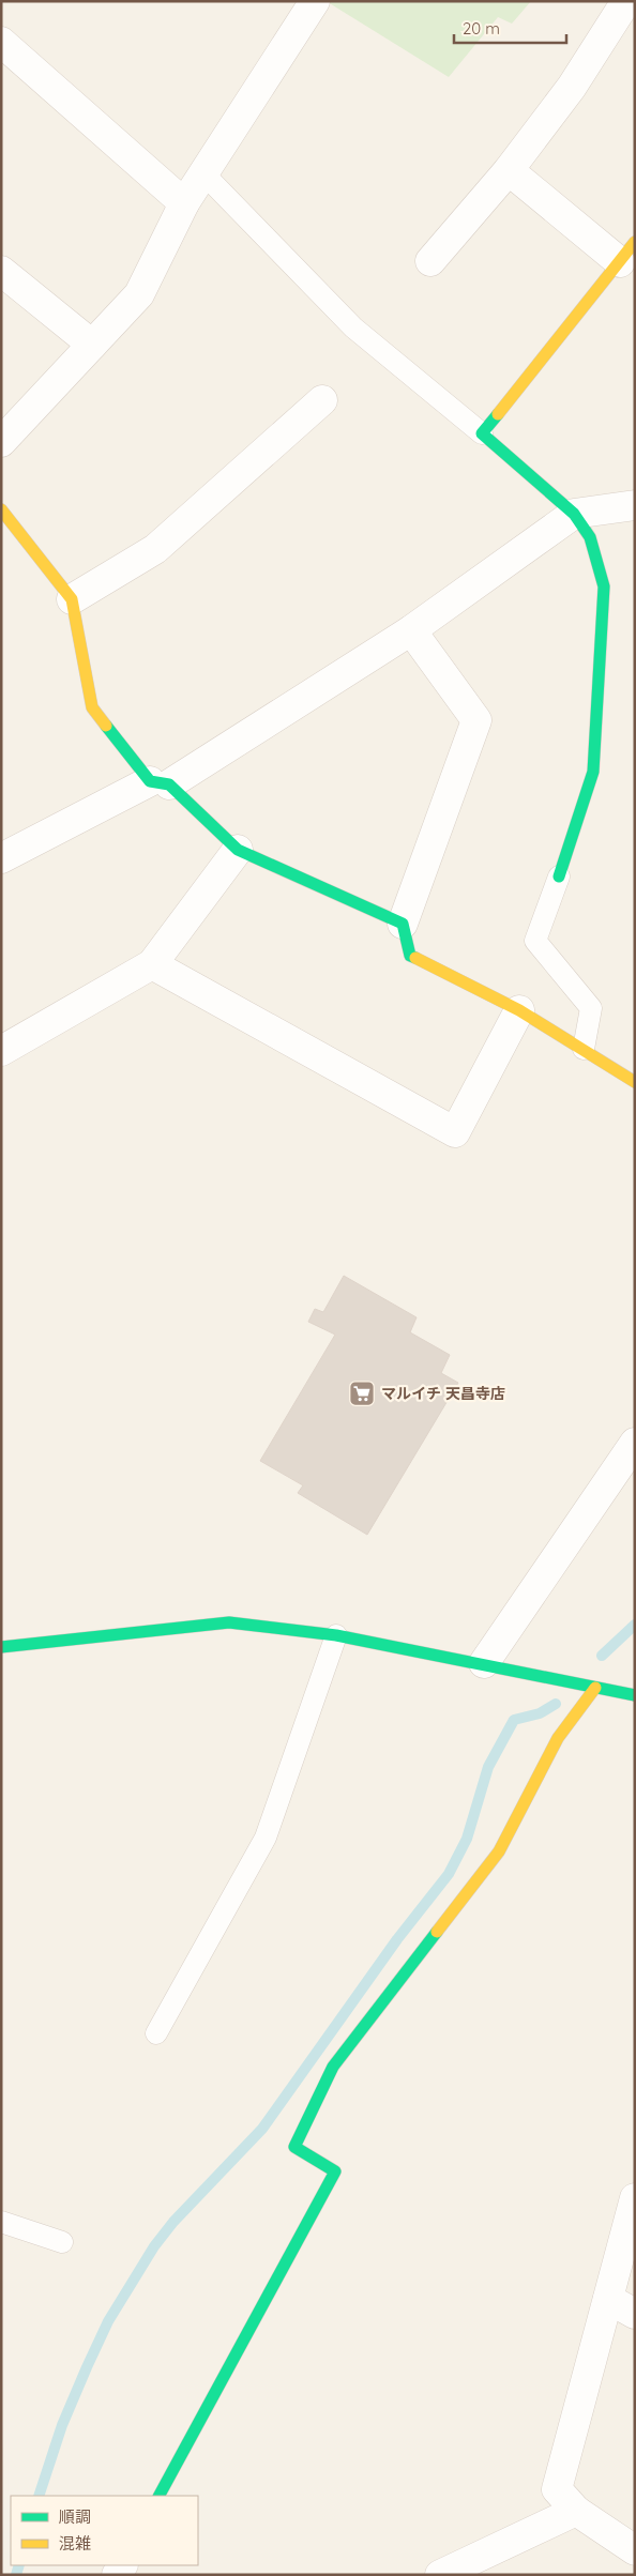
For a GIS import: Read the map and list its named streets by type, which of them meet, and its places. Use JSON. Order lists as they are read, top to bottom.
{
  "places": {
    "supermarket": ["マルイチ 天昌寺店"]
  },
  "legend": ["順調", "混雑"],
  "scale_bar": "20 m"
}
